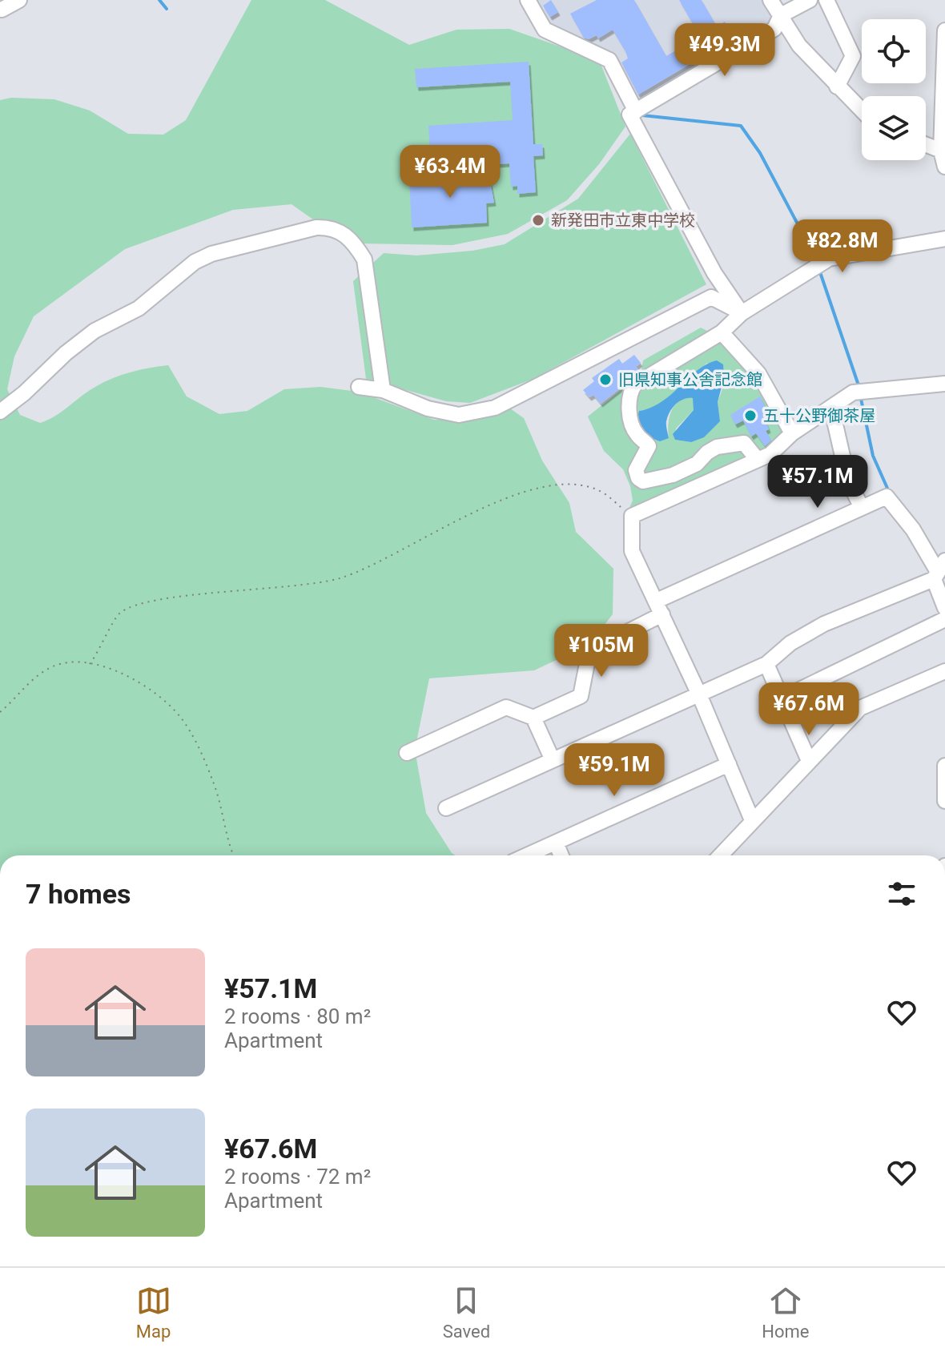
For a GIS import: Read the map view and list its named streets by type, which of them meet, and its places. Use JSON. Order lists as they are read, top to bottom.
{
  "places": ["新発田市立東中学校", "旧県知事公舎記念館", "五十公野御茶屋"],
  "page": {
    "price": [
      "¥49.3M",
      "¥63.4M",
      "¥82.8M",
      "¥57.1M",
      "¥105M",
      "¥67.6M",
      "¥59.1M"
    ],
    "heading": "7 homes",
    "list": [
      {
        "name": "¥57.1M",
        "note": "2 rooms · 80 m² · Apartment"
      },
      {
        "name": "¥67.6M",
        "note": "2 rooms · 72 m² · Apartment"
      }
    ],
    "tabs": ["Map", "Saved", "Home"]
  }
}
